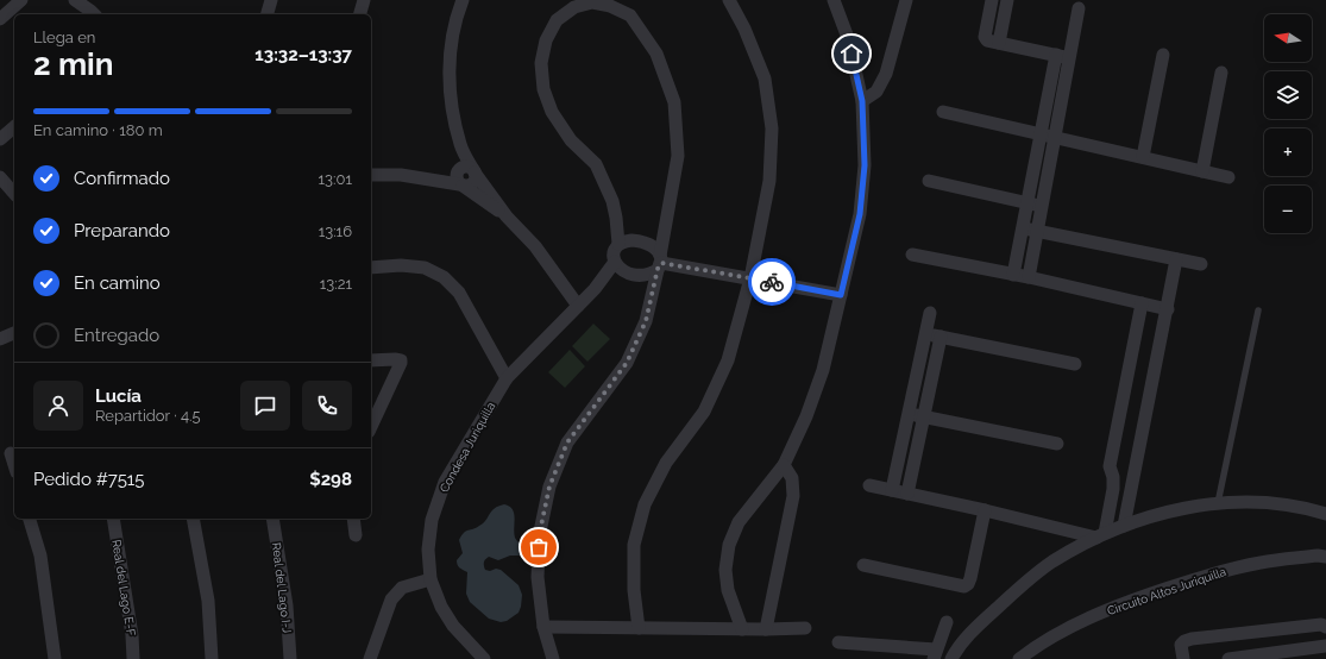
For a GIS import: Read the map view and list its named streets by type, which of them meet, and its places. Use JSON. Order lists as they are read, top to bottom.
{
  "streets": {
    "street": [
      "Condesa Juriquilla",
      "Real del Lago E-F",
      "Real del Lago I-J",
      "Circuito Altos Juriquilla"
    ]
  },
  "north": "left",
  "page": {
    "map_buttons": ["+", "−"],
    "heading": ["2 min", "Llega en", "13:32–13:37"],
    "panel": [
      "Lucía",
      "Repartidor · 4.5",
      "Pedido #7515",
      "$298"
    ],
    "bar": "En camino · 180 m",
    "list": [
      ["Confirmado", "13:01"],
      ["Preparando", "13:16"],
      ["En camino", "13:21"],
      "Entregado"
    ]
  }
}
